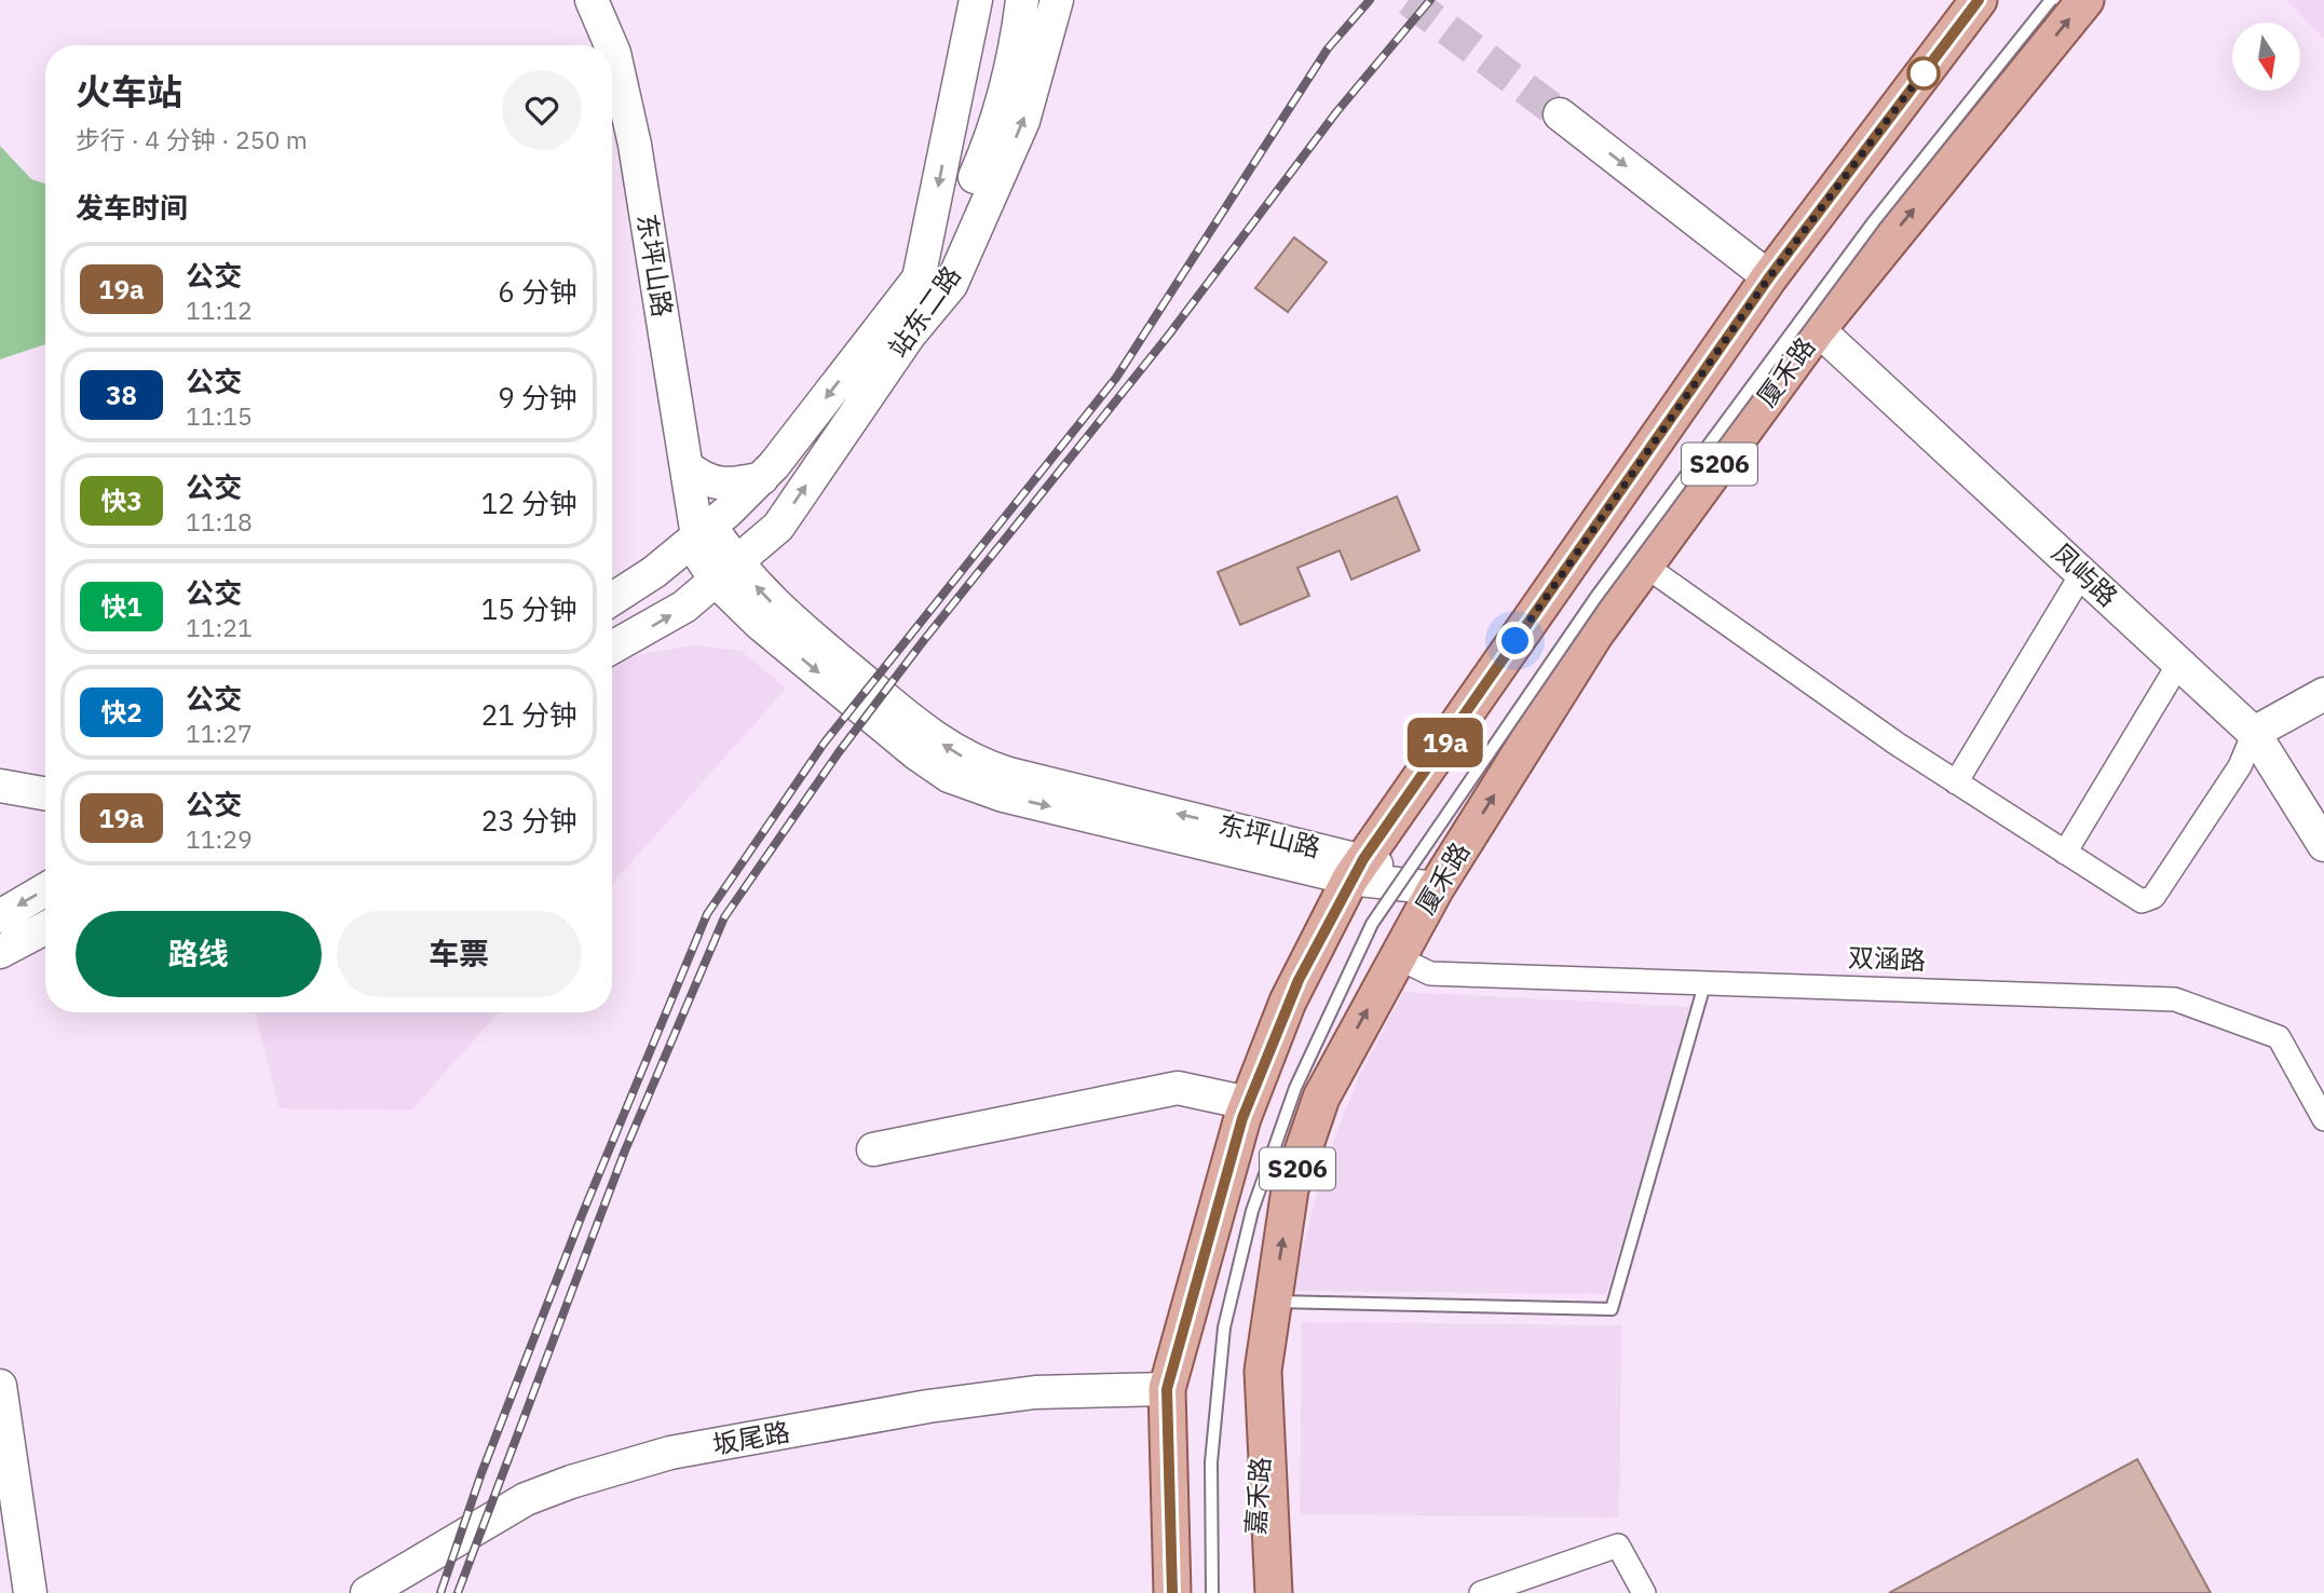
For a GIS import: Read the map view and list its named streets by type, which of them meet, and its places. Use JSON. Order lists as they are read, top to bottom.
{
  "streets": {
    "main road": ["厦禾路", "S206", "嘉禾路"],
    "street": [
      "东坪山路",
      "站东二路",
      "凤屿路",
      "双涵路",
      "坂尾路"
    ]
  },
  "crossings": [
    ["东坪山路", "站东二路"],
    ["东坪山路", "厦禾路"],
    ["东坪山路", "S206"],
    ["厦禾路", "S206"],
    ["厦禾路", "凤屿路"],
    ["厦禾路", "双涵路"],
    ["S206", "双涵路"],
    ["S206", "坂尾路"],
    ["S206", "嘉禾路"]
  ],
  "lines": ["bus line 19a"],
  "north": "bottom",
  "page": {
    "on_map": "19a",
    "heading": [
      ["火车站", "步行 · 4 分钟 · 250 m"],
      "发车时间"
    ],
    "list": [
      {
        "mark": "19a",
        "name": "公交",
        "note": "11:12",
        "value": "6 分钟"
      },
      {
        "mark": "38",
        "name": "公交",
        "note": "11:15",
        "value": "9 分钟"
      },
      {
        "mark": "快3",
        "name": "公交",
        "note": "11:18",
        "value": "12 分钟"
      },
      {
        "mark": "快1",
        "name": "公交",
        "note": "11:21",
        "value": "15 分钟"
      },
      {
        "mark": "快2",
        "name": "公交",
        "note": "11:27",
        "value": "21 分钟"
      },
      {
        "mark": "19a",
        "name": "公交",
        "note": "11:29",
        "value": "23 分钟"
      }
    ],
    "buttons": ["路线", "车票"]
  }
}
